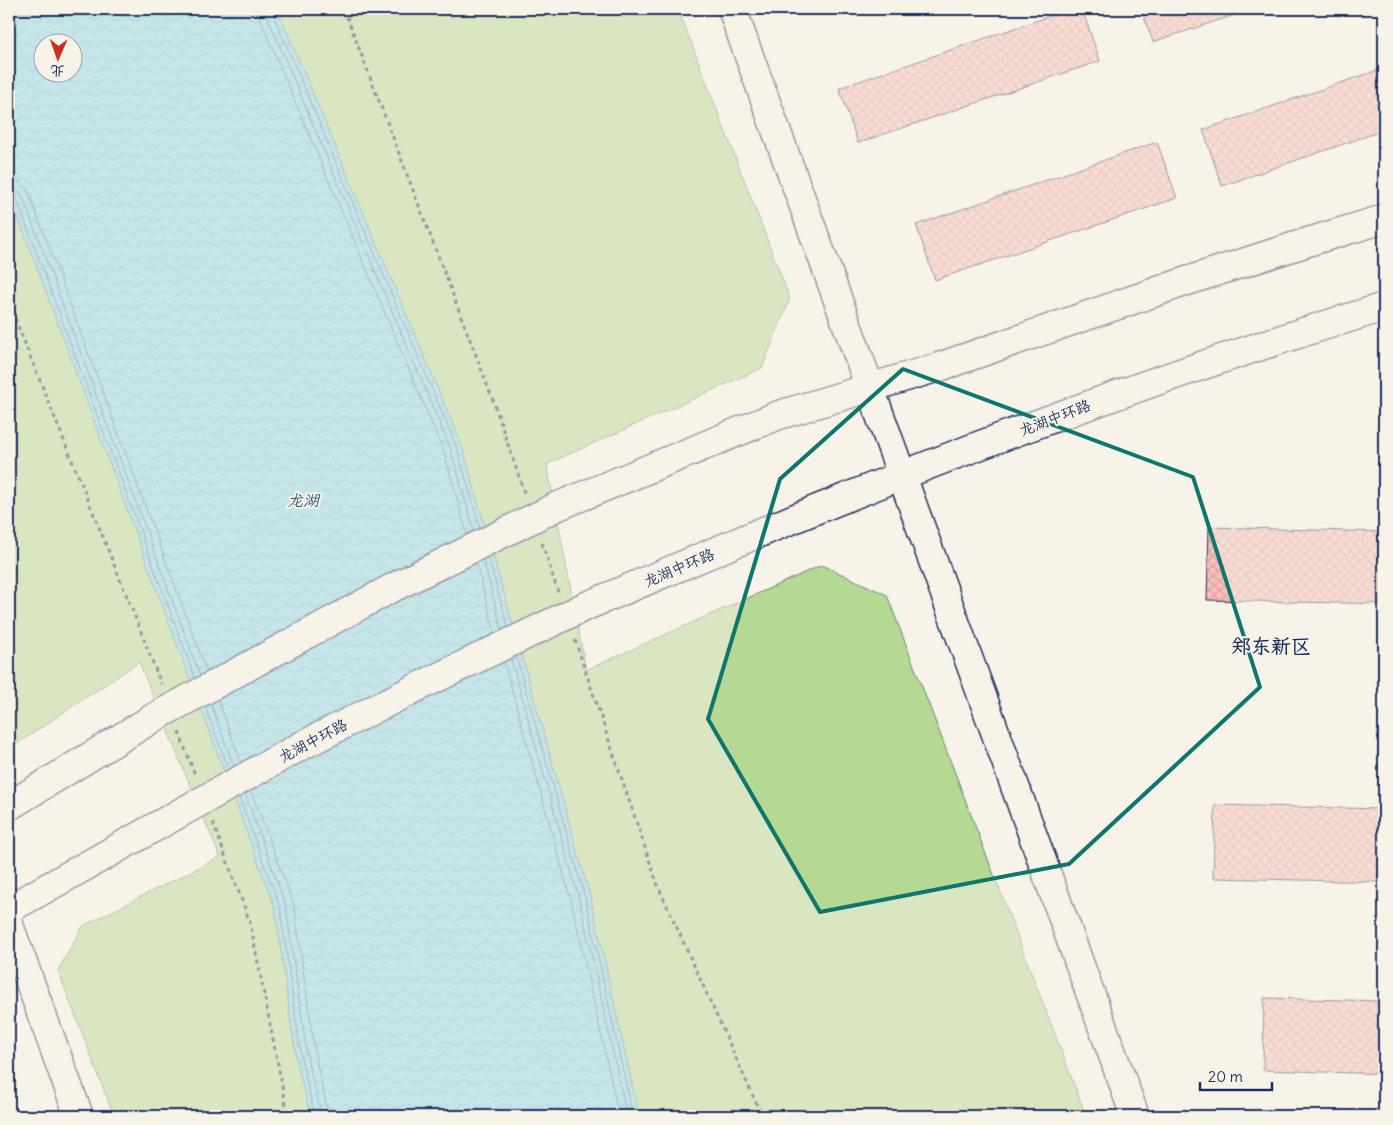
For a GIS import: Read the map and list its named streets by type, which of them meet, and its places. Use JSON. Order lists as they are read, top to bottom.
{
  "streets": {
    "main road": ["龙湖中环路"]
  },
  "districts": ["郑东新区"],
  "water": ["龙湖"],
  "scale_bar": "20 m",
  "north": "bottom"
}
